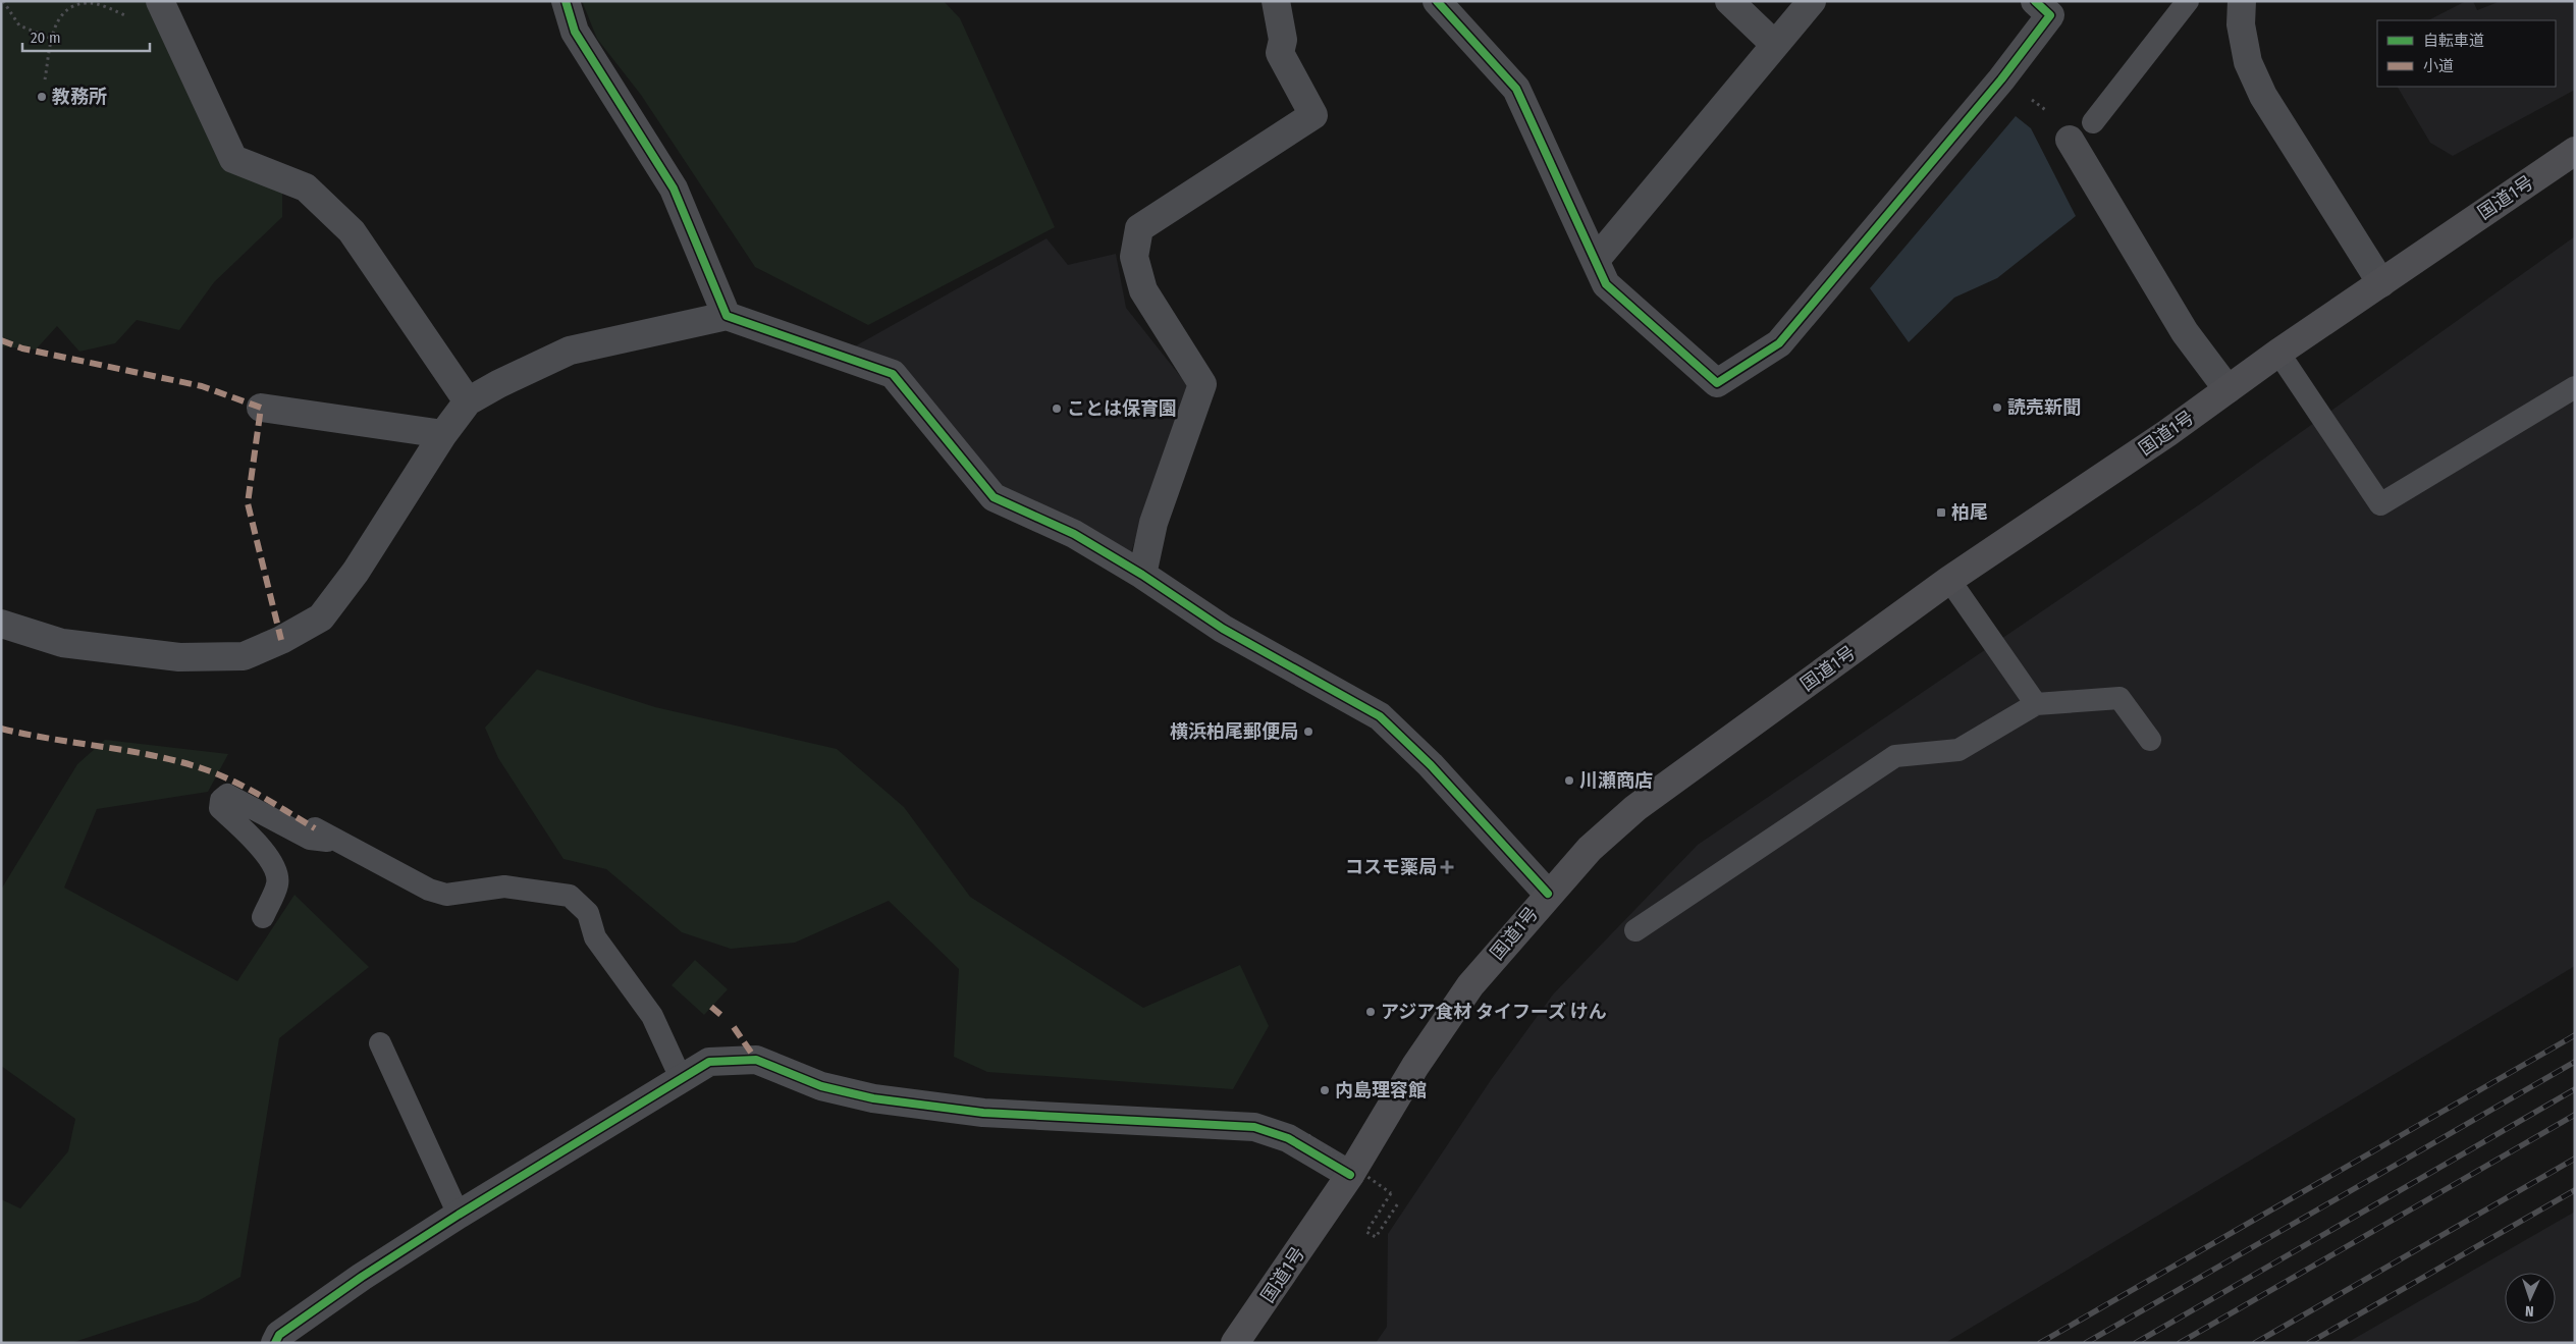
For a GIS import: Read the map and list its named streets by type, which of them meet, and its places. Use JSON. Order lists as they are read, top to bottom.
{
  "streets": {
    "highway": ["国道1号"]
  },
  "places": {
    "other": [
      "教務所",
      "読売新聞",
      "ことは保育園",
      "横浜柏尾郵便局",
      "川瀬商店",
      "アジア食材 タイフーズ けん",
      "内島理容館"
    ],
    "transit": ["柏尾"],
    "health": ["コスモ薬局"]
  },
  "legend": ["自転車道", "小道"],
  "scale_bar": "20 m",
  "north": "bottom"
}
